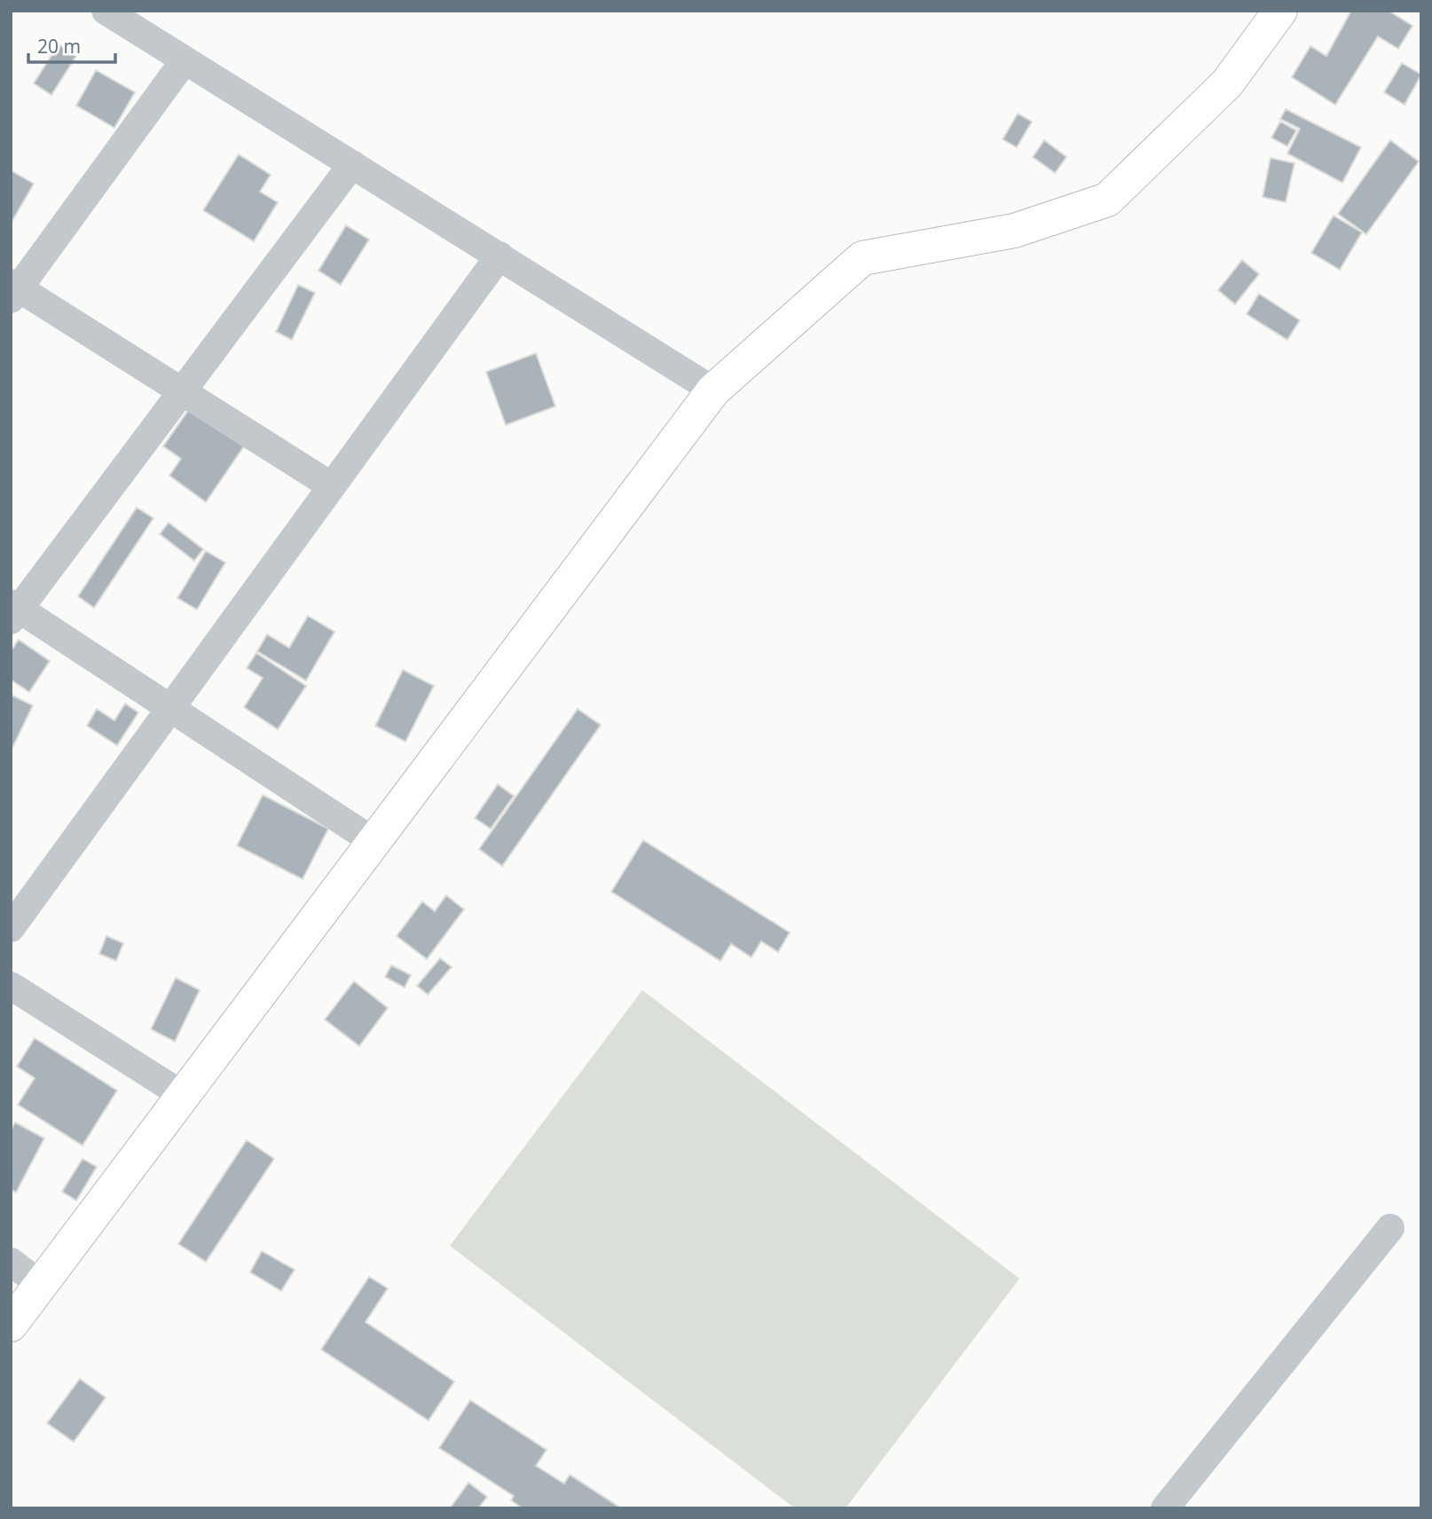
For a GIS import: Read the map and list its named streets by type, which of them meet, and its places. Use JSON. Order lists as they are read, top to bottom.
{
  "scale_bar": "20 m"
}
